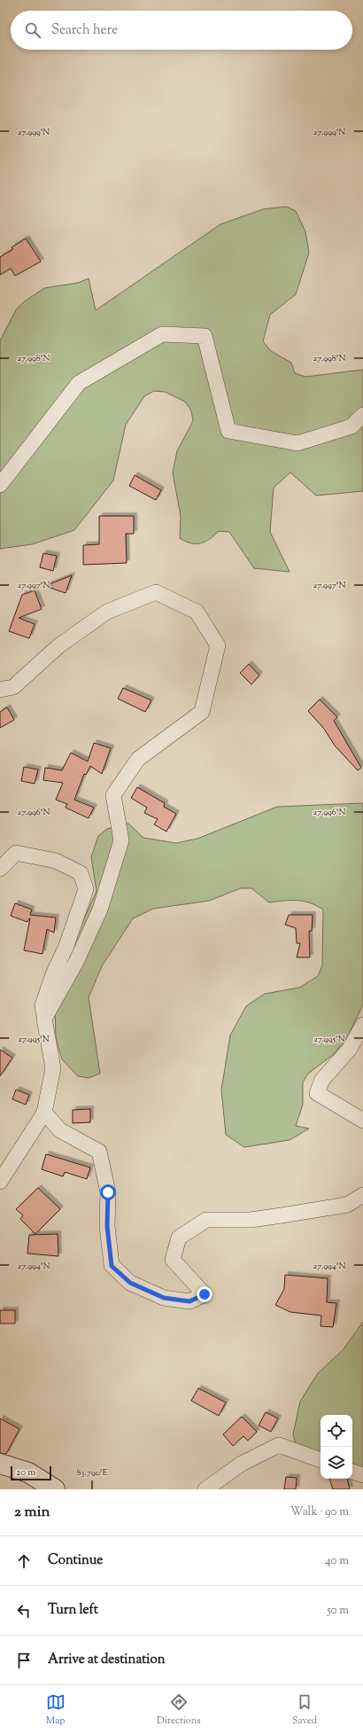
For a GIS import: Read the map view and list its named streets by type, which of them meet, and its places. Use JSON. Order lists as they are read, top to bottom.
{
  "scale_bar": "20 m",
  "page": {
    "search": "Search here",
    "scale": "20 m",
    "heading": ["2 min", "Walk · 90 m"],
    "list": [
      ["Continue", "40 m"],
      ["Turn left", "50 m"],
      "Arrive at destination"
    ],
    "nav": ["Map", "Directions", "Saved"]
  },
  "coordinates": [
    "27.999°N",
    "27.998°N",
    "27.997°N",
    "27.996°N",
    "27.995°N",
    "27.994°N",
    "83.790°E"
  ]
}
